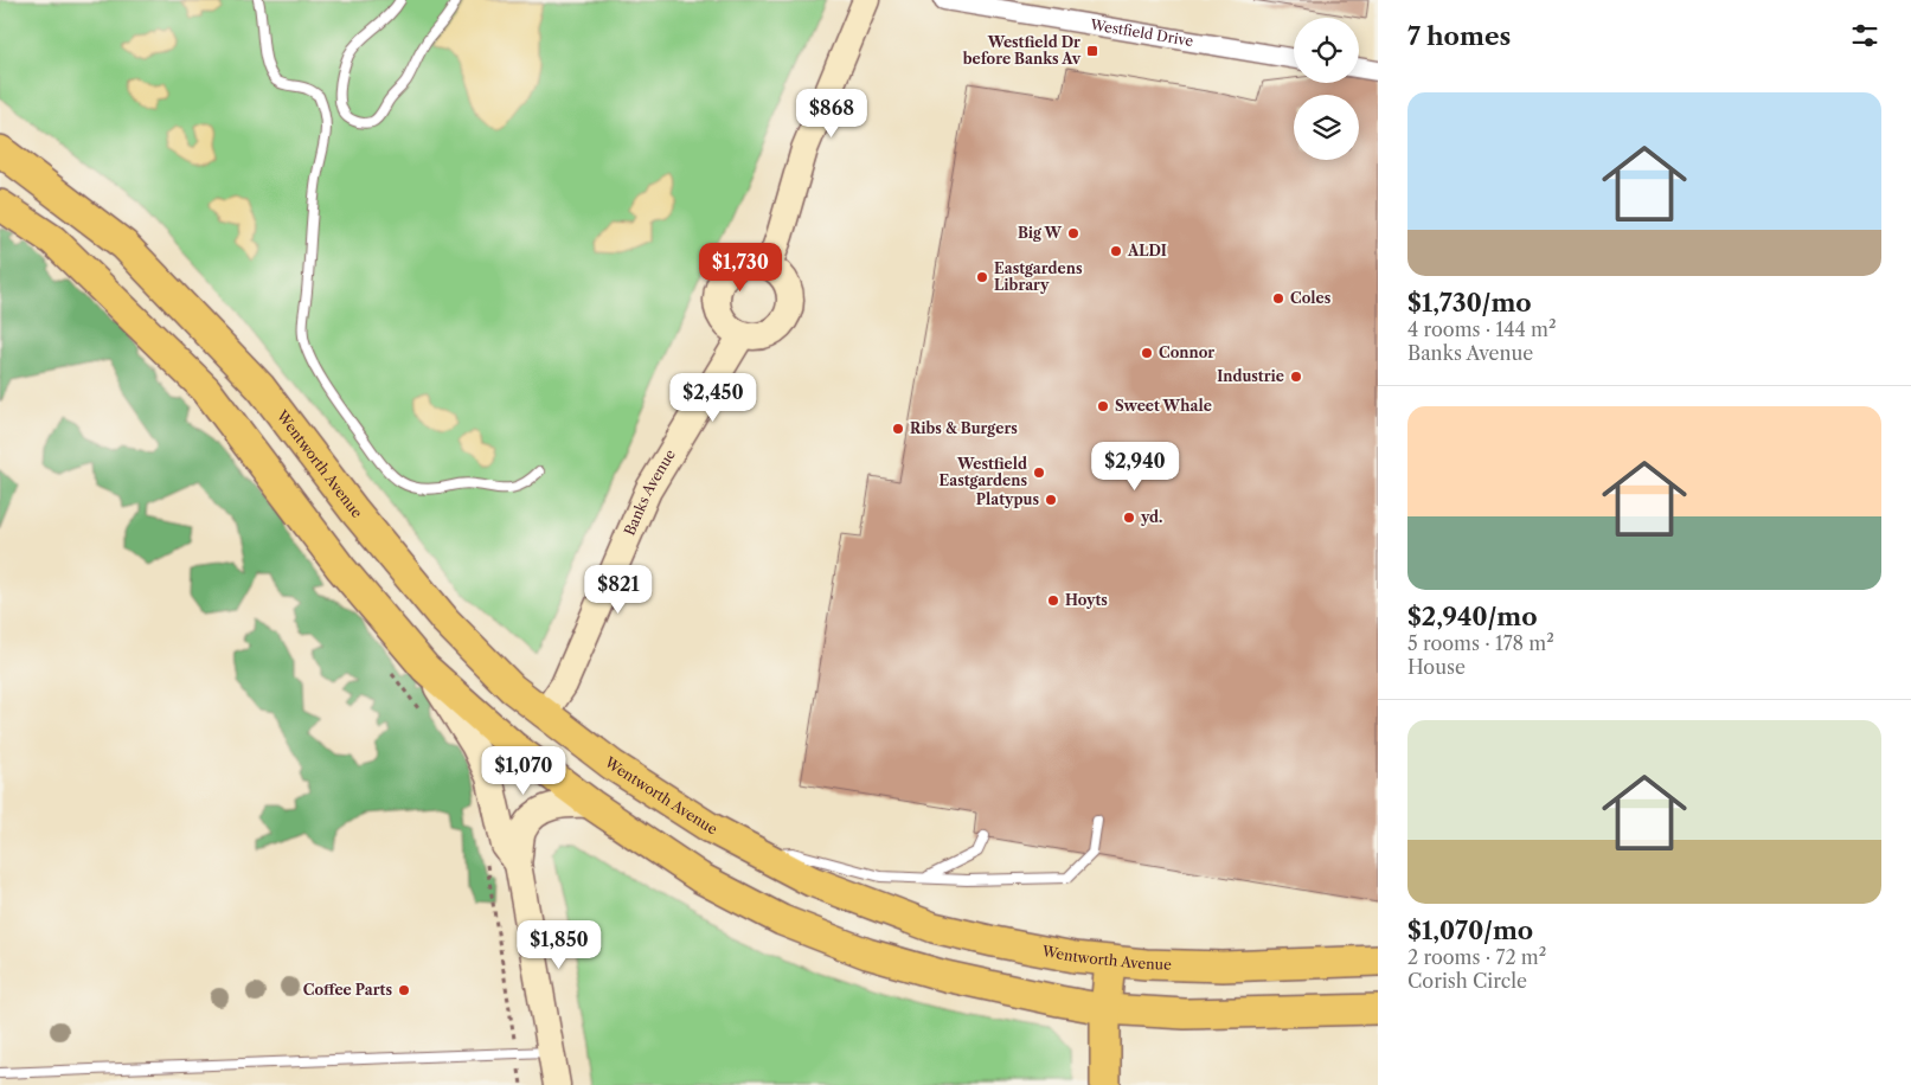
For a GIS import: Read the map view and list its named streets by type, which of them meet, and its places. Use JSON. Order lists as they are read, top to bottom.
{
  "streets": {
    "main road": ["Wentworth Avenue", "Banks Avenue"],
    "street": ["Westfield Drive"]
  },
  "crossings": [
    ["Wentworth Avenue", "Banks Avenue"]
  ],
  "places": {
    "transit": ["Westfield Dr before Banks Av"],
    "other": [
      "Big W",
      "ALDI",
      "Eastgardens Library",
      "Coles",
      "Connor",
      "Industrie",
      "Sweet Whale",
      "Ribs & Burgers",
      "Westfield Eastgardens",
      "Platypus",
      "yd.",
      "Hoyts",
      "Coffee Parts"
    ]
  },
  "page": {
    "heading": "7 homes",
    "list": [
      {
        "name": "$1,730/mo",
        "note": "4 rooms · 144 m² · Banks Avenue"
      },
      {
        "name": "$2,940/mo",
        "note": "5 rooms · 178 m² · House"
      },
      {
        "name": "$1,070/mo",
        "note": "2 rooms · 72 m² · Corish Circle"
      }
    ],
    "price": [
      "$868",
      "$1,730",
      "$2,450",
      "$2,940",
      "$821",
      "$1,070",
      "$1,850"
    ]
  }
}
